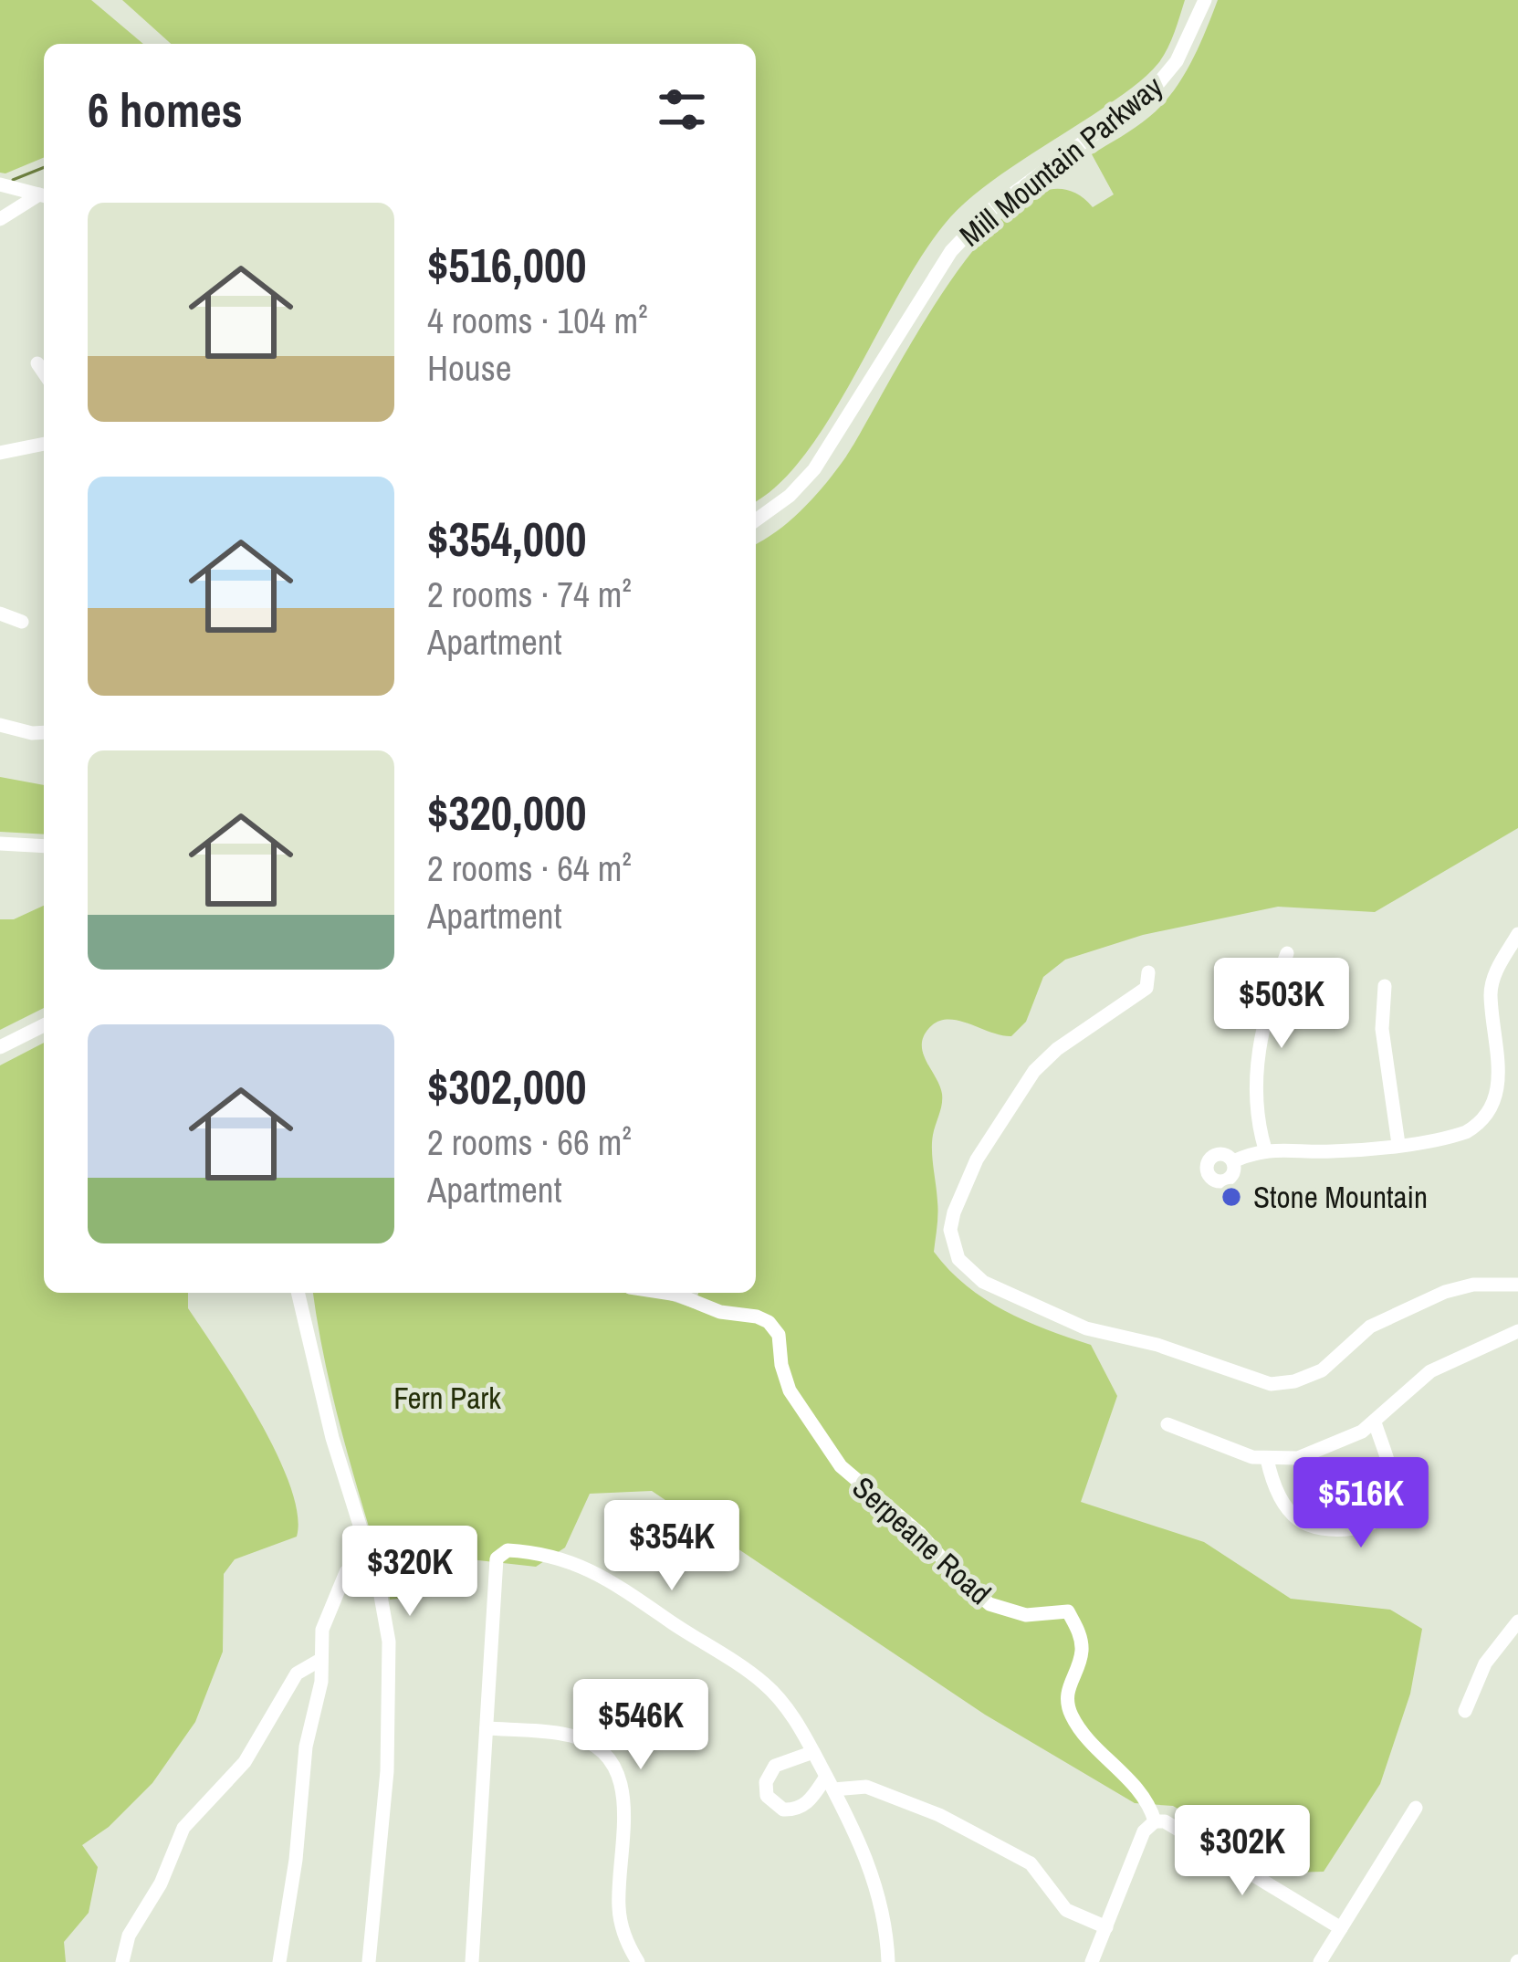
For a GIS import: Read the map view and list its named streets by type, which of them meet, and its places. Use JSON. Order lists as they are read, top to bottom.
{
  "streets": {
    "street": ["Mill Mountain Parkway", "Serpeane Road"]
  },
  "parks": ["Fern Park"],
  "places": ["Stone Mountain"],
  "page": {
    "heading": "6 homes",
    "list": [
      {
        "name": "$516,000",
        "note": "4 rooms · 104 m² · House"
      },
      {
        "name": "$354,000",
        "note": "2 rooms · 74 m² · Apartment"
      },
      {
        "name": "$320,000",
        "note": "2 rooms · 64 m² · Apartment"
      },
      {
        "name": "$302,000",
        "note": "2 rooms · 66 m² · Apartment"
      }
    ],
    "price": [
      "$503K",
      "$516K",
      "$354K",
      "$320K",
      "$546K",
      "$302K"
    ]
  }
}
